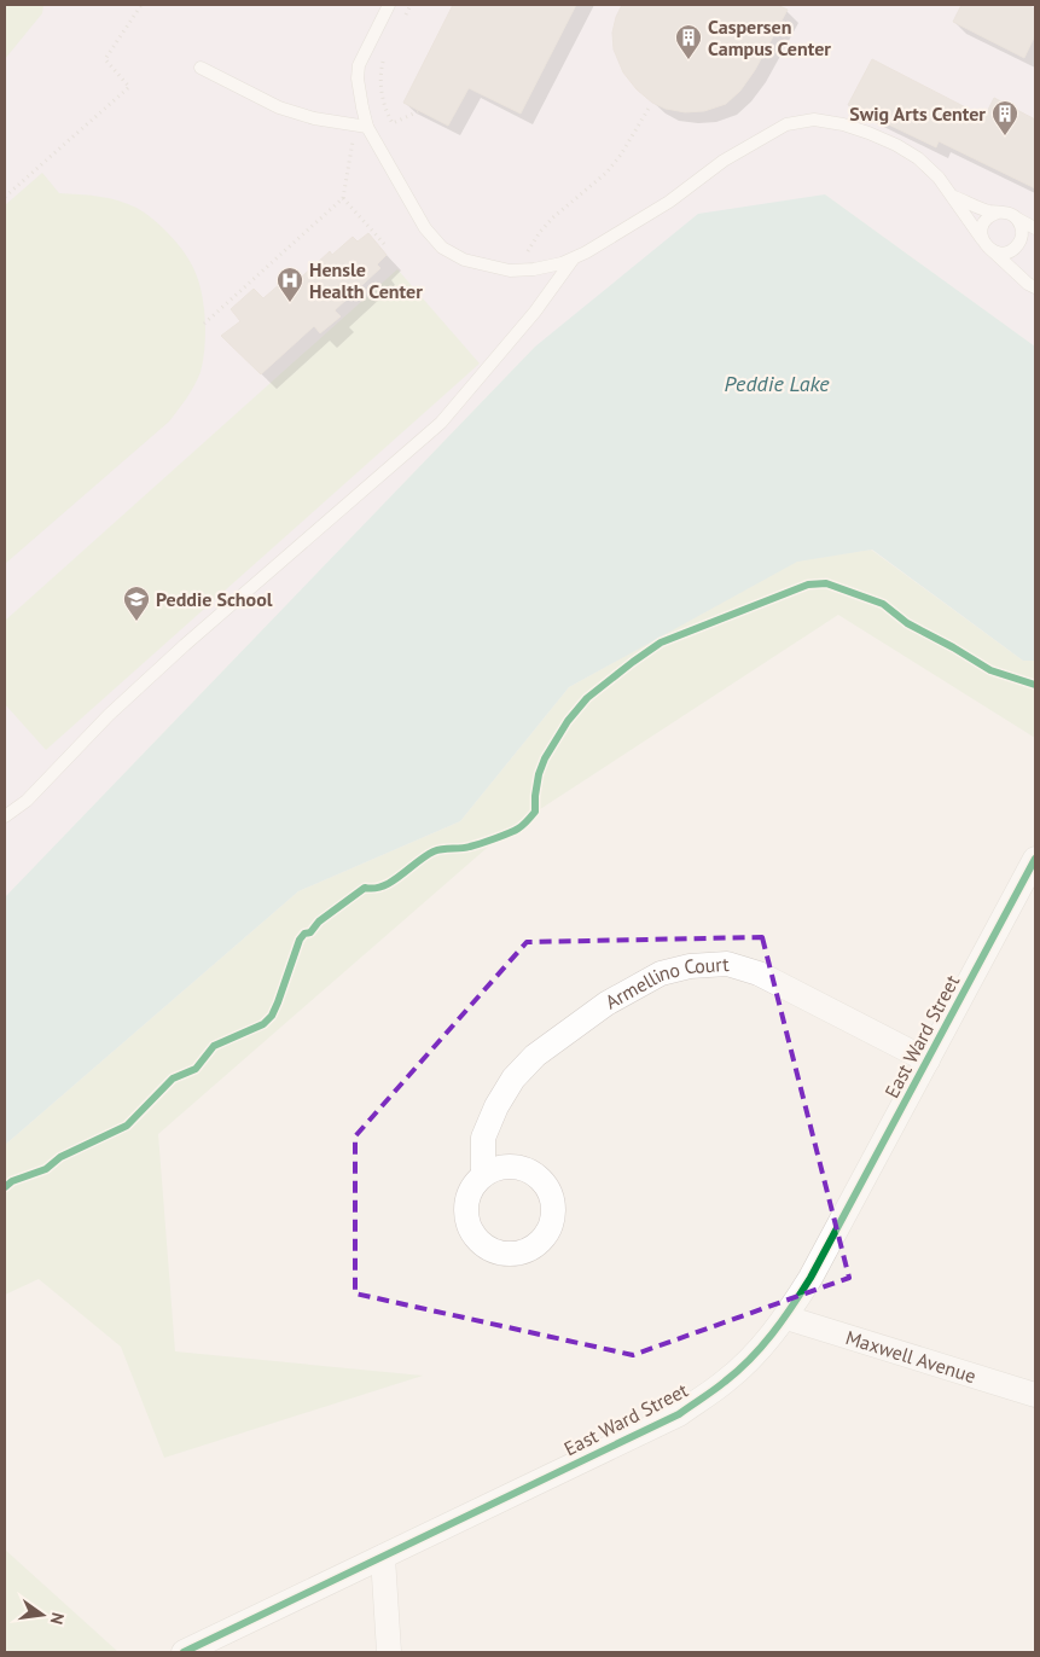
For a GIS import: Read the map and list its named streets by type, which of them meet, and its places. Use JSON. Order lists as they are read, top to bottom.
{
  "streets": {
    "street": ["Armellino Court", "East Ward Street", "Maxwell Avenue"]
  },
  "crossings": [
    ["Armellino Court", "East Ward Street"],
    ["East Ward Street", "Maxwell Avenue"]
  ],
  "water": ["Peddie Lake"],
  "places": {
    "building": ["Caspersen Campus Center", "Swig Arts Center"],
    "hospital": ["Hensle Health Center"],
    "school or university": ["Peddie School"]
  },
  "north": "right"
}
